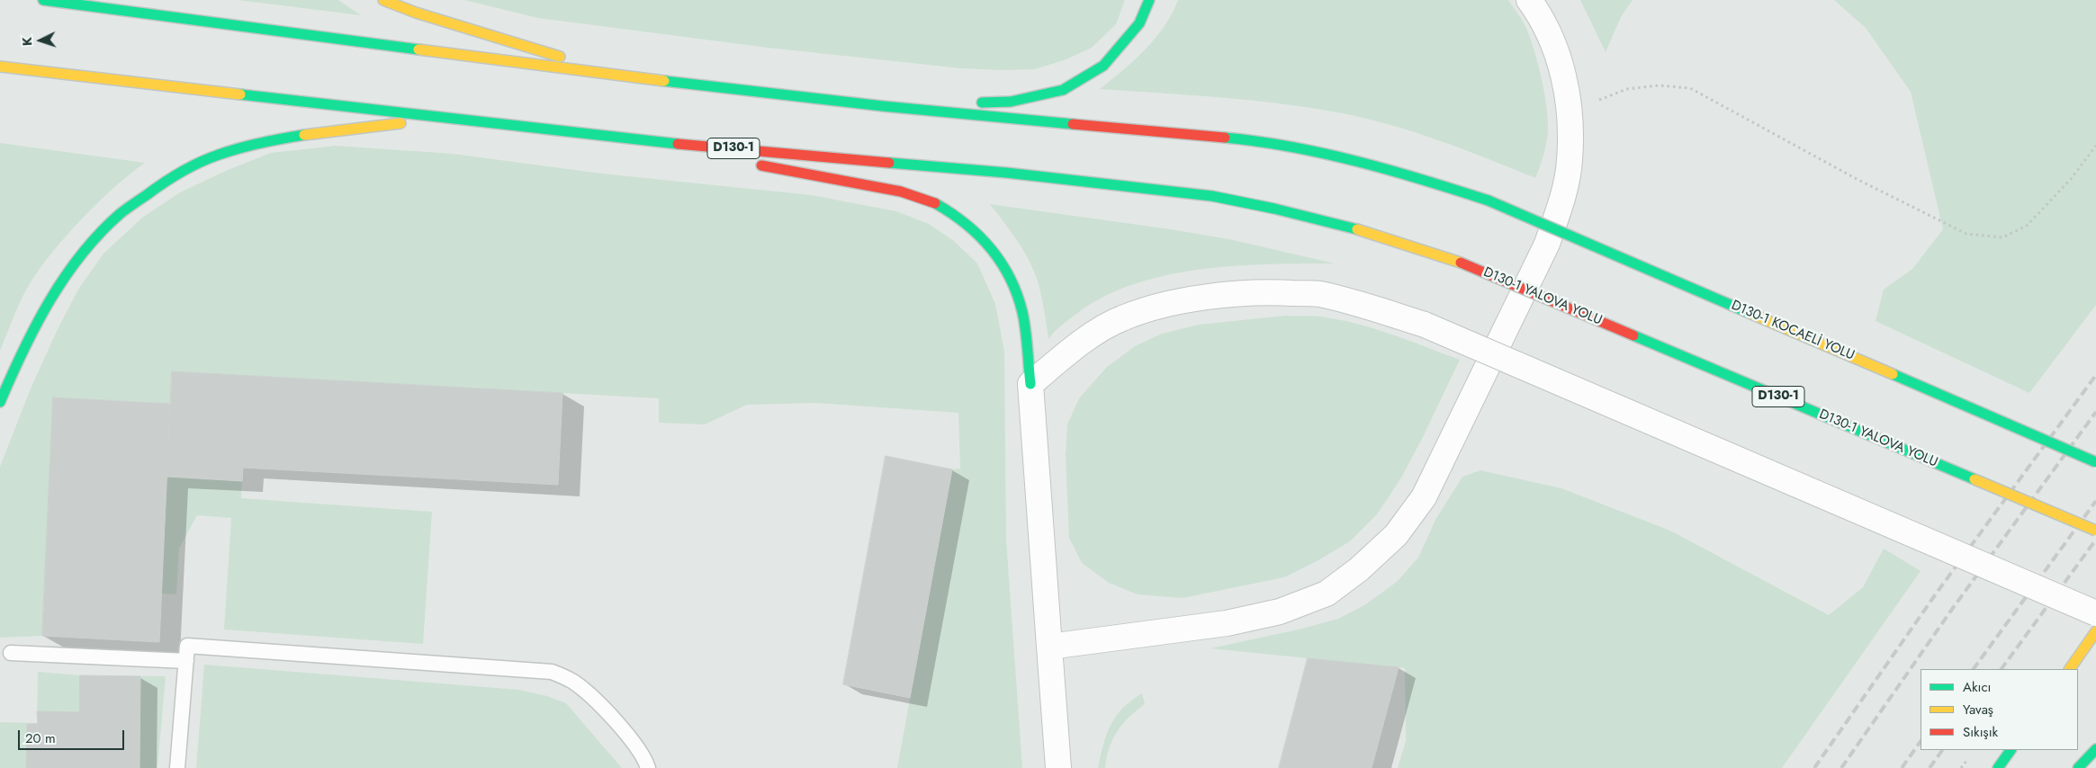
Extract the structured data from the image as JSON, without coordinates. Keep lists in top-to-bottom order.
{
  "streets": {
    "main road": ["D130-1", "D130-1 YALOVA YOLU", "D130-1 KOCAELİ YOLU"]
  },
  "crossings": [
    ["D130-1", "D130-1 YALOVA YOLU"]
  ],
  "legend": ["Akıcı", "Yavaş", "Sıkışık"],
  "scale_bar": "20 m",
  "north": "left"
}
